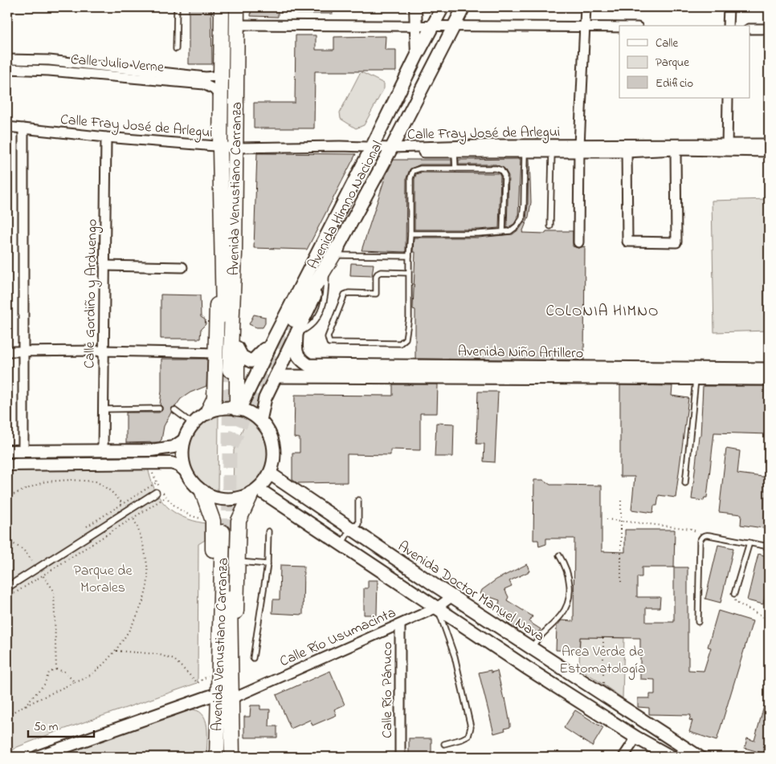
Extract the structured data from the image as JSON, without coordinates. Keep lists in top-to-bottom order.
{
  "streets": {
    "main road": [
      "Avenida Venustiano Carranza",
      "Avenida Himno Nacional",
      "Avenida Niño Artillero",
      "Avenida Doctor Manuel Nava"
    ],
    "street": [
      "Calle Julio Verne",
      "Calle Fray José de Arlegui",
      "Calle Gordiño y Arduengo",
      "Calle Río Usumacinta",
      "Calle Río Pánuco"
    ]
  },
  "crossings": [
    ["Calle Julio Verne", "Avenida Venustiano Carranza"],
    ["Calle Fray José de Arlegui", "Avenida Venustiano Carranza"],
    ["Calle Fray José de Arlegui", "Avenida Himno Nacional"],
    ["Calle Fray José de Arlegui", "Calle Gordiño y Arduengo"],
    ["Avenida Venustiano Carranza", "Calle Río Usumacinta"],
    ["Avenida Himno Nacional", "Avenida Niño Artillero"],
    ["Avenida Himno Nacional", "Avenida Doctor Manuel Nava"],
    ["Avenida Doctor Manuel Nava", "Calle Río Usumacinta"],
    ["Calle Río Usumacinta", "Calle Río Pánuco"]
  ],
  "districts": ["COLONIA HIMNO"],
  "parks": ["Parque de Morales", "Area Verde de Estomatología"],
  "legend": ["Calle", "Parque", "Edificio"],
  "scale_bar": "50 m"
}
